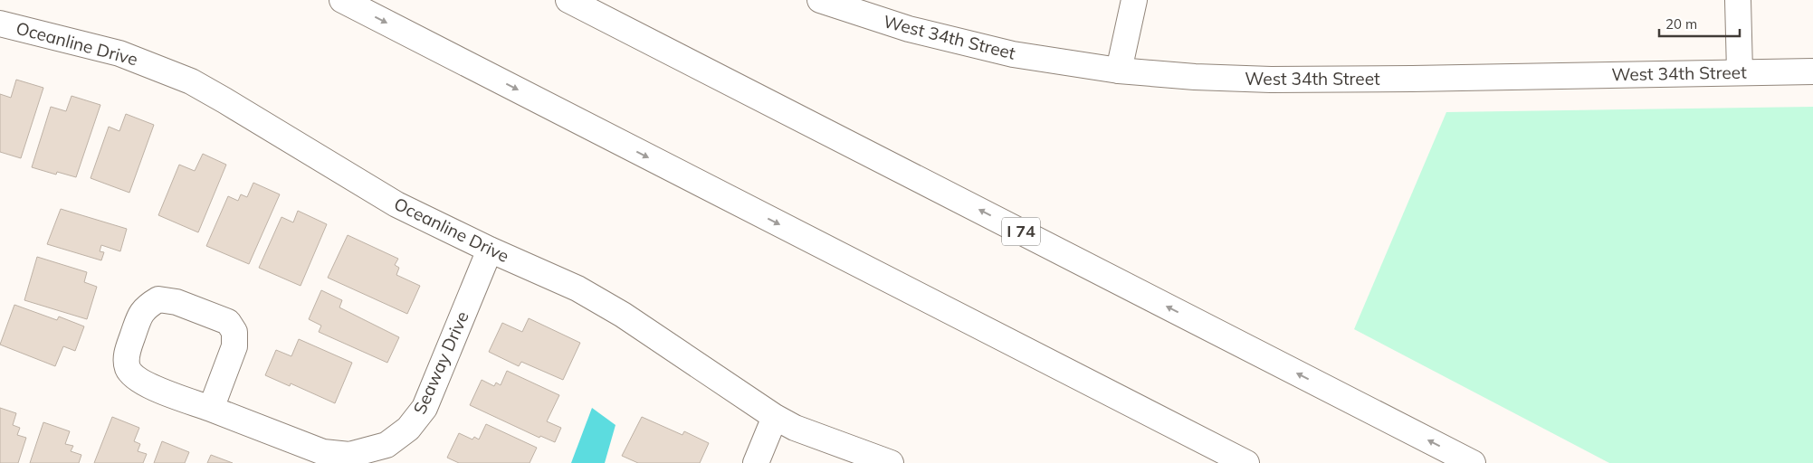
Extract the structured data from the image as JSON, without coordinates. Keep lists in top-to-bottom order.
{
  "streets": {
    "main road": [
      "West 34th Street",
      "Oceanline Drive",
      "I 74",
      "Seaway Drive"
    ]
  },
  "crossings": [
    ["Oceanline Drive", "Seaway Drive"]
  ],
  "scale_bar": "20 m"
}
